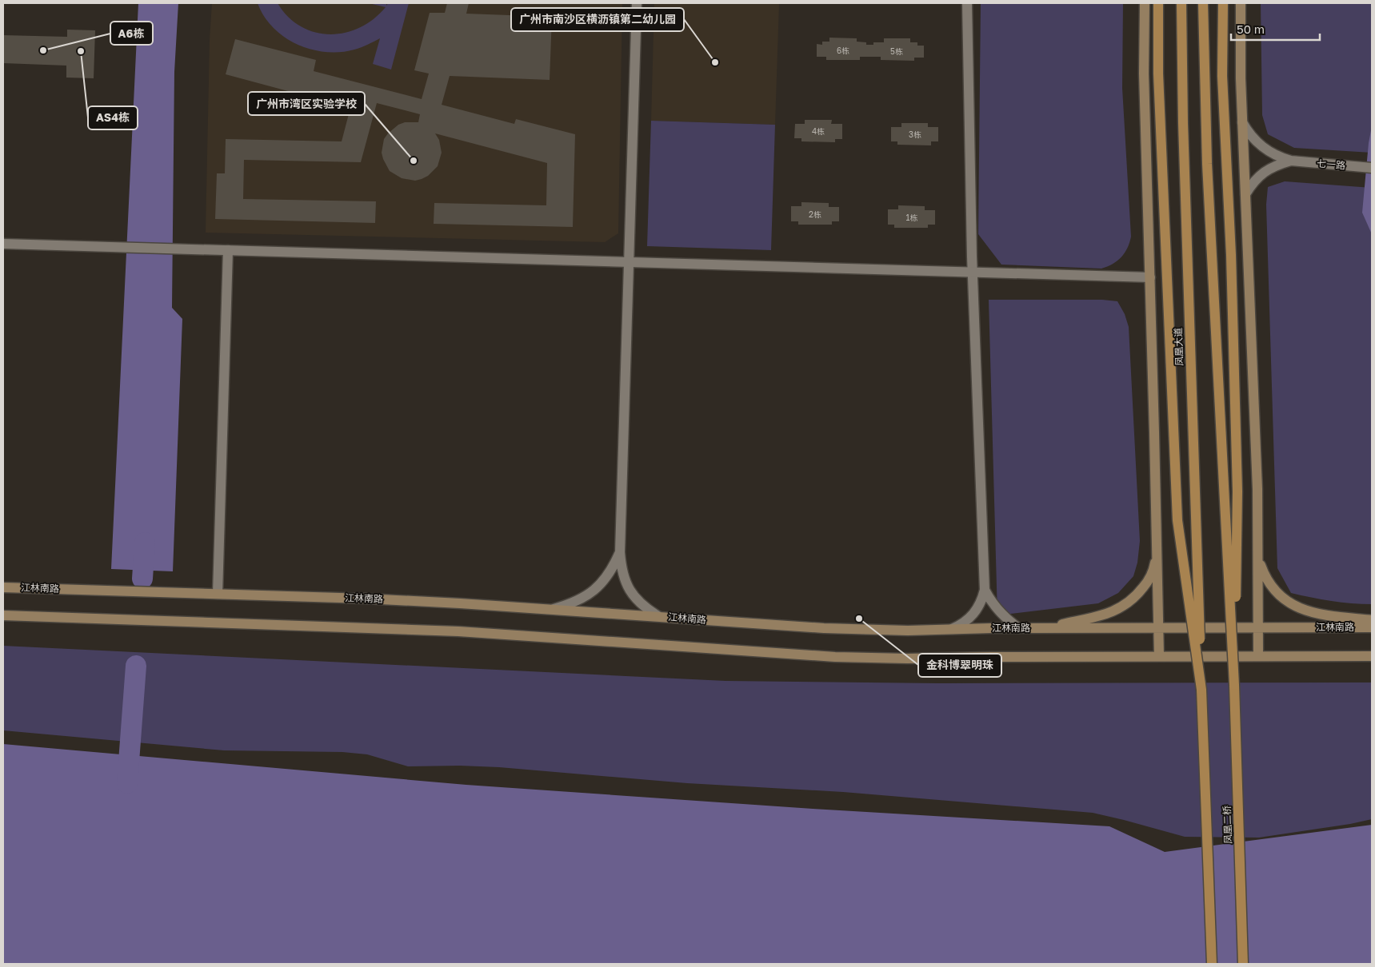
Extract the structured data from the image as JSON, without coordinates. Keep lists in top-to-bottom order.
{
  "streets": {
    "main road": ["凤凰大道", "江林南路", "凤凰二桥"],
    "street": ["七一路"]
  },
  "places": [
    "A6栋",
    "AS4栋",
    "广州市南沙区横沥镇第二幼儿园",
    "广州市湾区实验学校",
    "金科博翠明珠"
  ],
  "house_numbers": [
    "6栋",
    "5栋",
    "4栋",
    "3栋",
    "2栋",
    "1栋"
  ],
  "scale_bar": "50 m"
}
